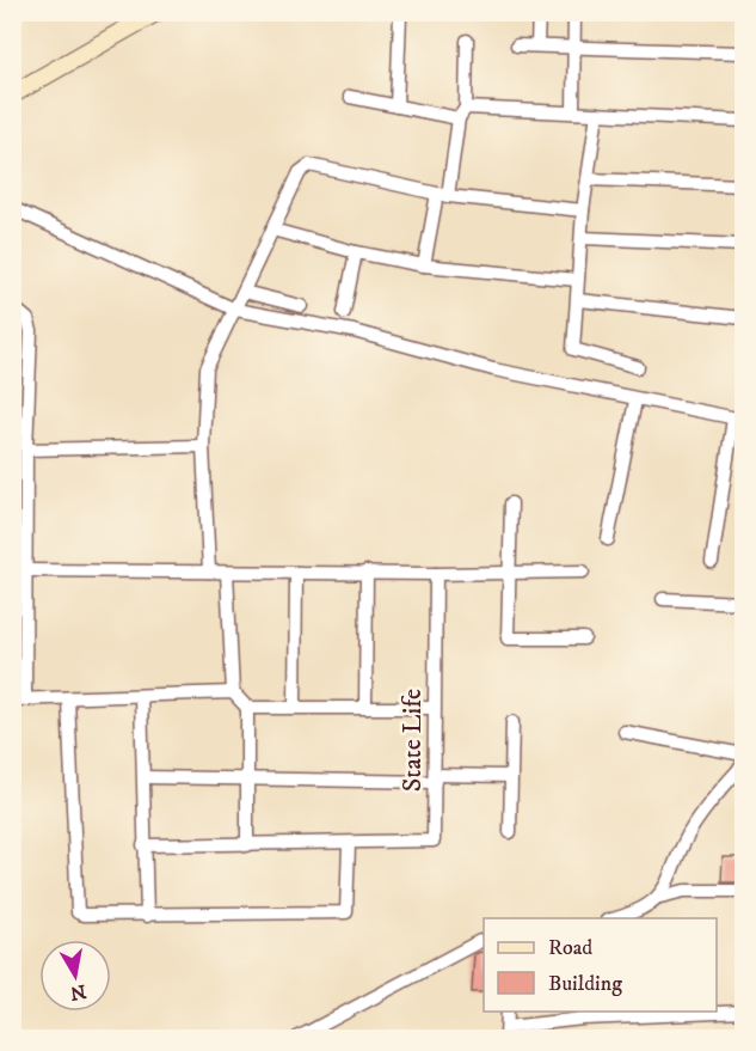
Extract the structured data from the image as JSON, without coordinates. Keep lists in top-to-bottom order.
{
  "streets": {
    "street": ["State Life"]
  },
  "legend": ["Road", "Building"],
  "north": "bottom"
}
